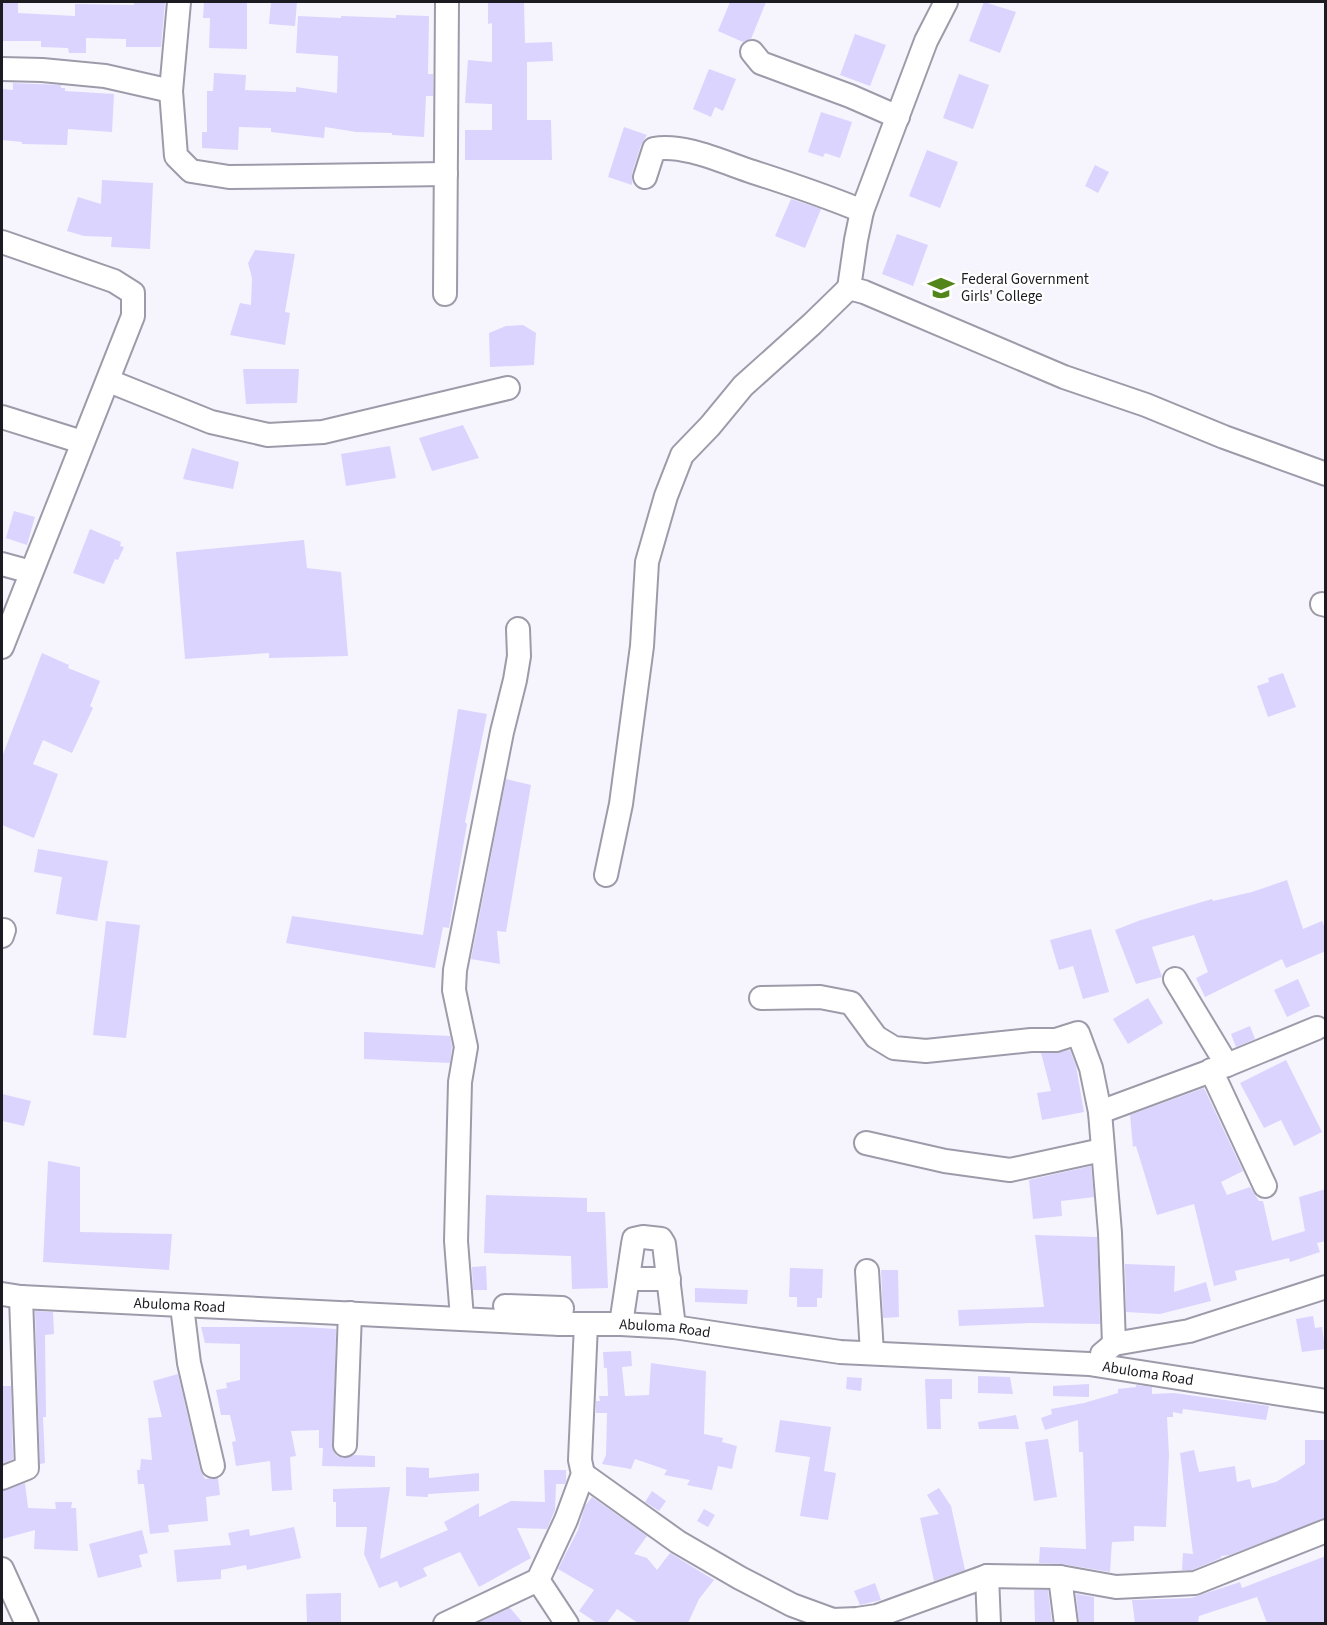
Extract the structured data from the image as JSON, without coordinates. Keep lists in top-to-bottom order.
{
  "streets": {
    "street": ["Abuloma Road"]
  },
  "places": {
    "school or university": ["Federal Government Girls' College"]
  }
}
